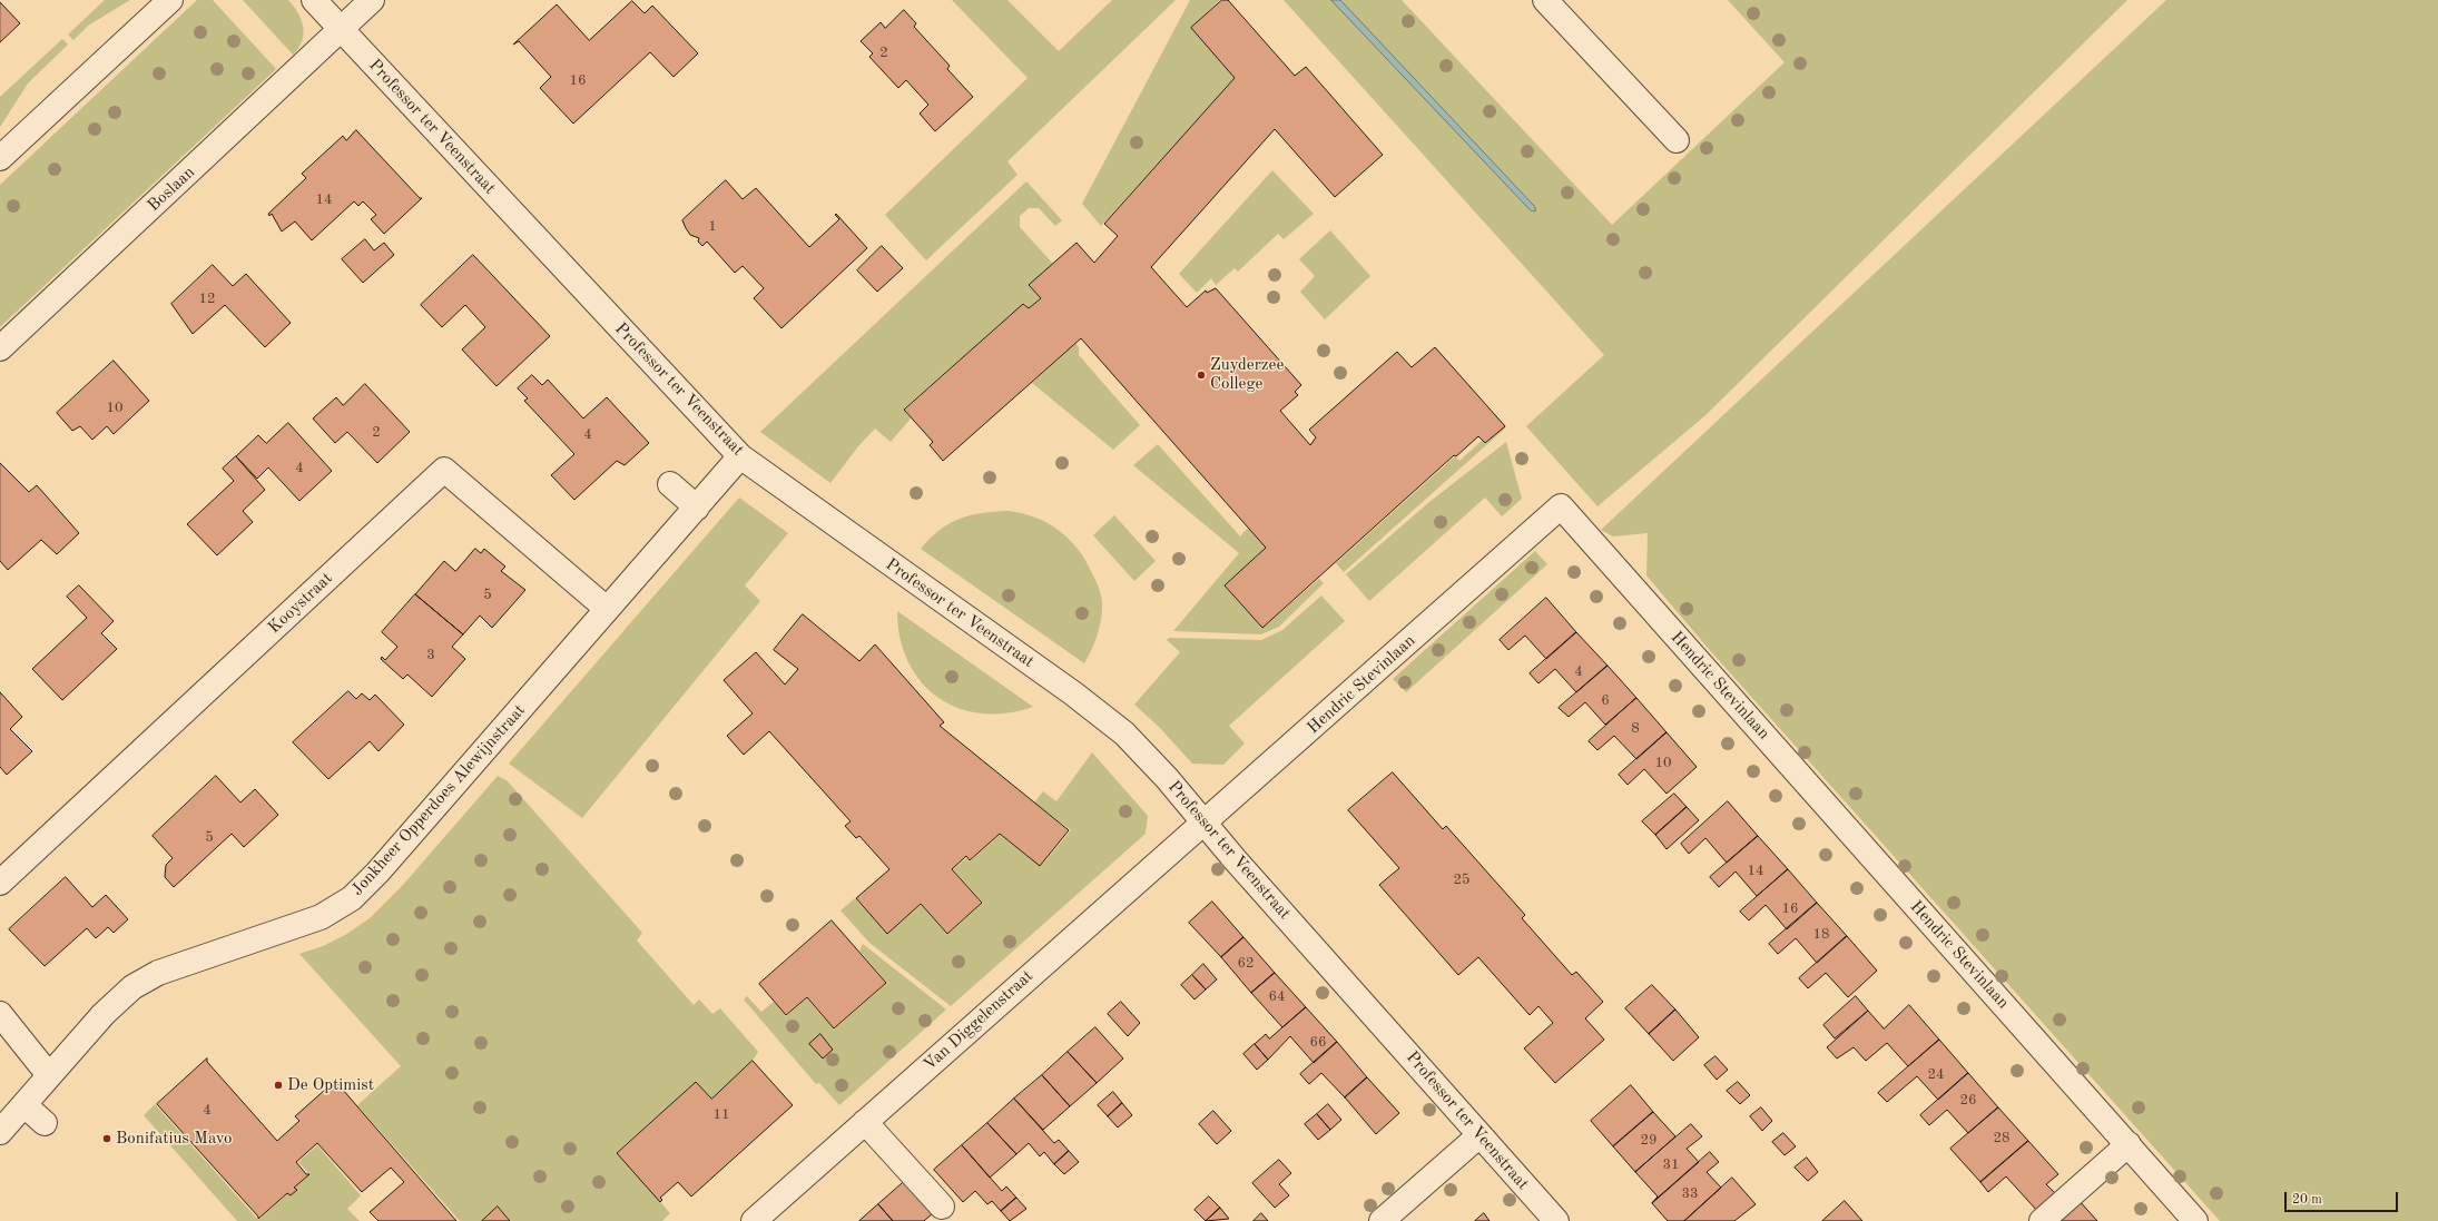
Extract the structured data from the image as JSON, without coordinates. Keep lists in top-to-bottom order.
{
  "streets": {
    "street": [
      "Professor ter Veenstraat",
      "Boslaan",
      "Kooystraat",
      "Hendric Stevinlaan",
      "Jonkheer Opperdoes Alewijnstraat",
      "Van Diggelenstraat"
    ]
  },
  "crossings": [
    ["Professor ter Veenstraat", "Boslaan"],
    ["Professor ter Veenstraat", "Hendric Stevinlaan"],
    ["Professor ter Veenstraat", "Jonkheer Opperdoes Alewijnstraat"],
    ["Professor ter Veenstraat", "Van Diggelenstraat"],
    ["Kooystraat", "Jonkheer Opperdoes Alewijnstraat"],
    ["Hendric Stevinlaan", "Van Diggelenstraat"]
  ],
  "places": ["Zuyderzee College", "De Optimist", "Bonifatius Mavo"],
  "house_numbers": [
    "2",
    "16",
    "14",
    "1",
    "12",
    "10",
    "2",
    "4",
    "4",
    "5",
    "3",
    "4",
    "6",
    "8",
    "10",
    "5",
    "14",
    "25",
    "16",
    "18",
    "62",
    "64",
    "66",
    "24",
    "26",
    "4",
    "11",
    "28",
    "29",
    "31",
    "33"
  ],
  "scale_bar": "20 m"
}
